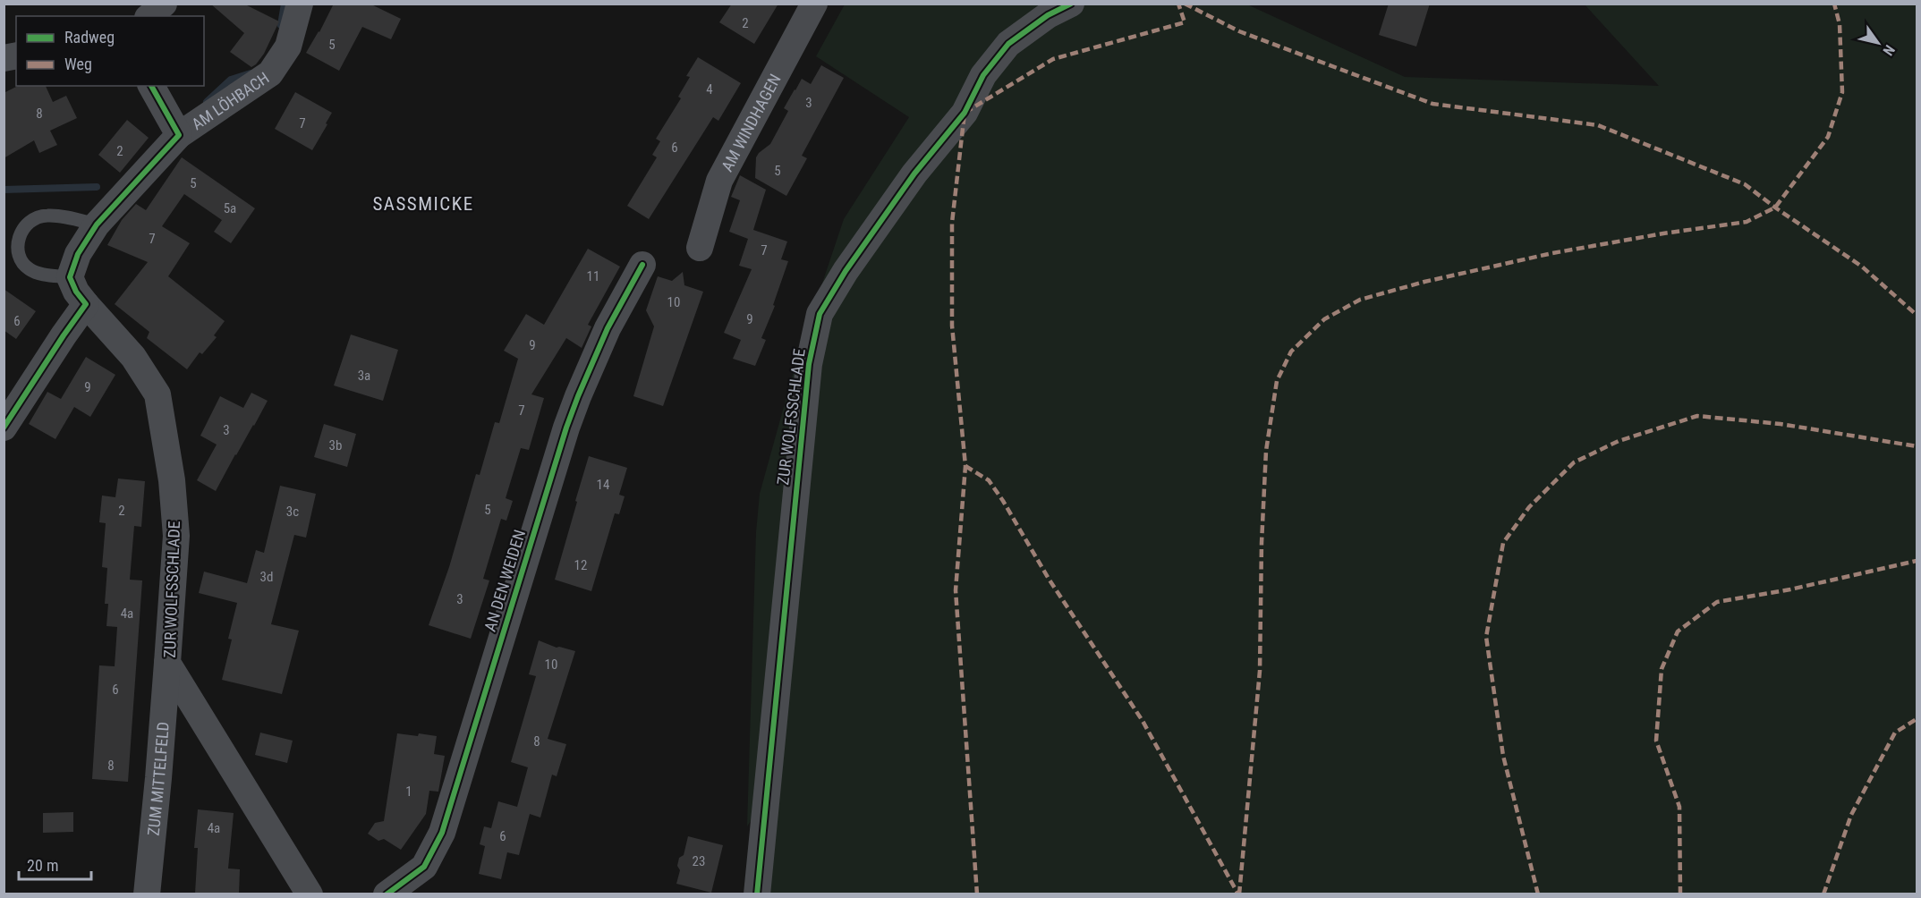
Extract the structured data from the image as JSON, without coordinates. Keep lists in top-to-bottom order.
{
  "streets": {
    "street": [
      "AM LÖHBACH",
      "AM WINDHAGEN",
      "ZUR WOLFSSCHLADE",
      "AN DEN WEIDEN",
      "ZUM MITTELFELD"
    ]
  },
  "crossings": [
    ["AM LÖHBACH", "ZUR WOLFSSCHLADE"],
    ["ZUR WOLFSSCHLADE", "ZUM MITTELFELD"]
  ],
  "districts": ["SASSMICKE"],
  "house_numbers": [
    "2",
    "5",
    "4",
    "3",
    "8",
    "7",
    "6",
    "2",
    "5",
    "5",
    "5a",
    "7",
    "7",
    "11",
    "10",
    "9",
    "6",
    "9",
    "3a",
    "9",
    "7",
    "3",
    "3b",
    "14",
    "5",
    "2",
    "3c",
    "12",
    "3d",
    "3",
    "4a",
    "10",
    "6",
    "8",
    "8",
    "1",
    "4a",
    "6",
    "23"
  ],
  "legend": ["Radweg", "Weg"],
  "scale_bar": "20 m",
  "north": "bottom right"
}
